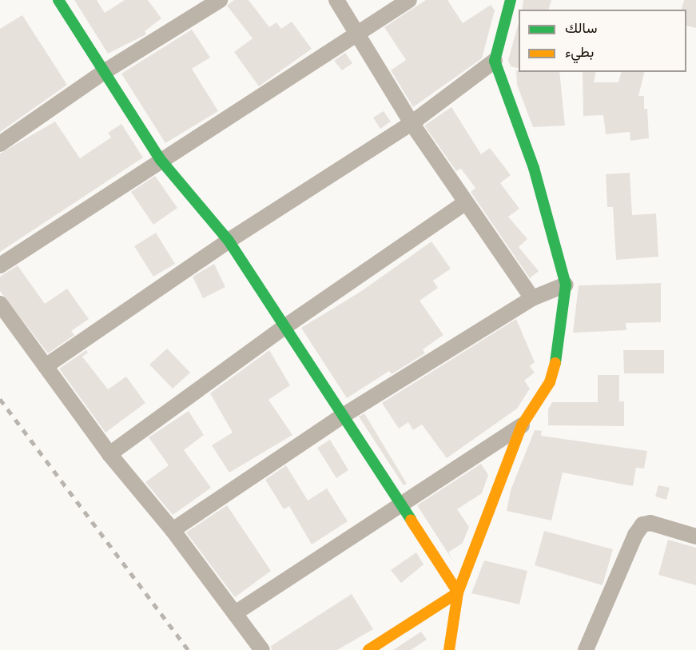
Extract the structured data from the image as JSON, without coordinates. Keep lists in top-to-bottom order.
{
  "legend": ["سالك", "بطيء"]
}
